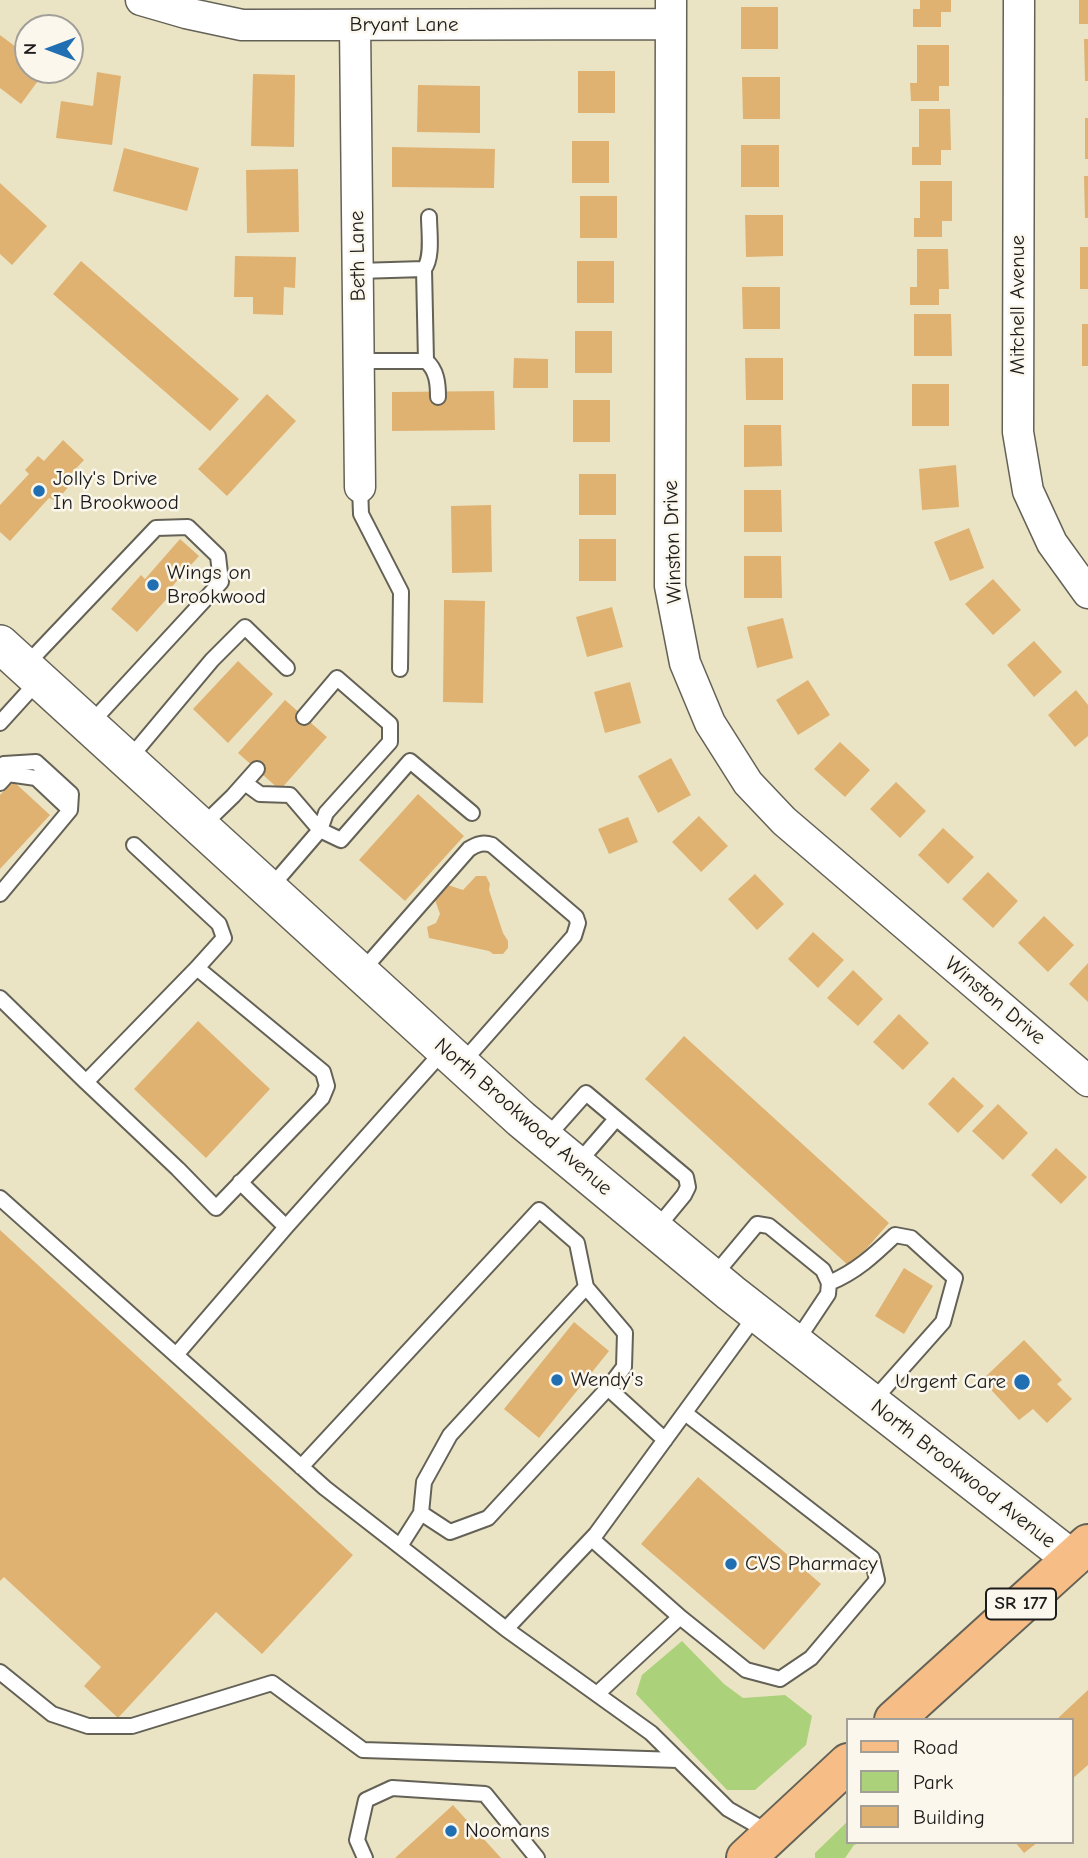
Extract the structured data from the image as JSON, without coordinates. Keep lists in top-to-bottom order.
{
  "streets": {
    "main road": ["SR 177"],
    "street": [
      "Bryant Lane",
      "Beth Lane",
      "Mitchell Avenue",
      "Winston Drive",
      "North Brookwood Avenue"
    ]
  },
  "crossings": [
    ["Bryant Lane", "Beth Lane"],
    ["Bryant Lane", "Winston Drive"],
    ["North Brookwood Avenue", "SR 177"]
  ],
  "places": [
    "Jolly's Drive In Brookwood",
    "Wings on Brookwood",
    "Wendy's",
    "Urgent Care",
    "CVS Pharmacy",
    "Noomans"
  ],
  "legend": ["Road", "Park", "Building"],
  "north": "left"
}
